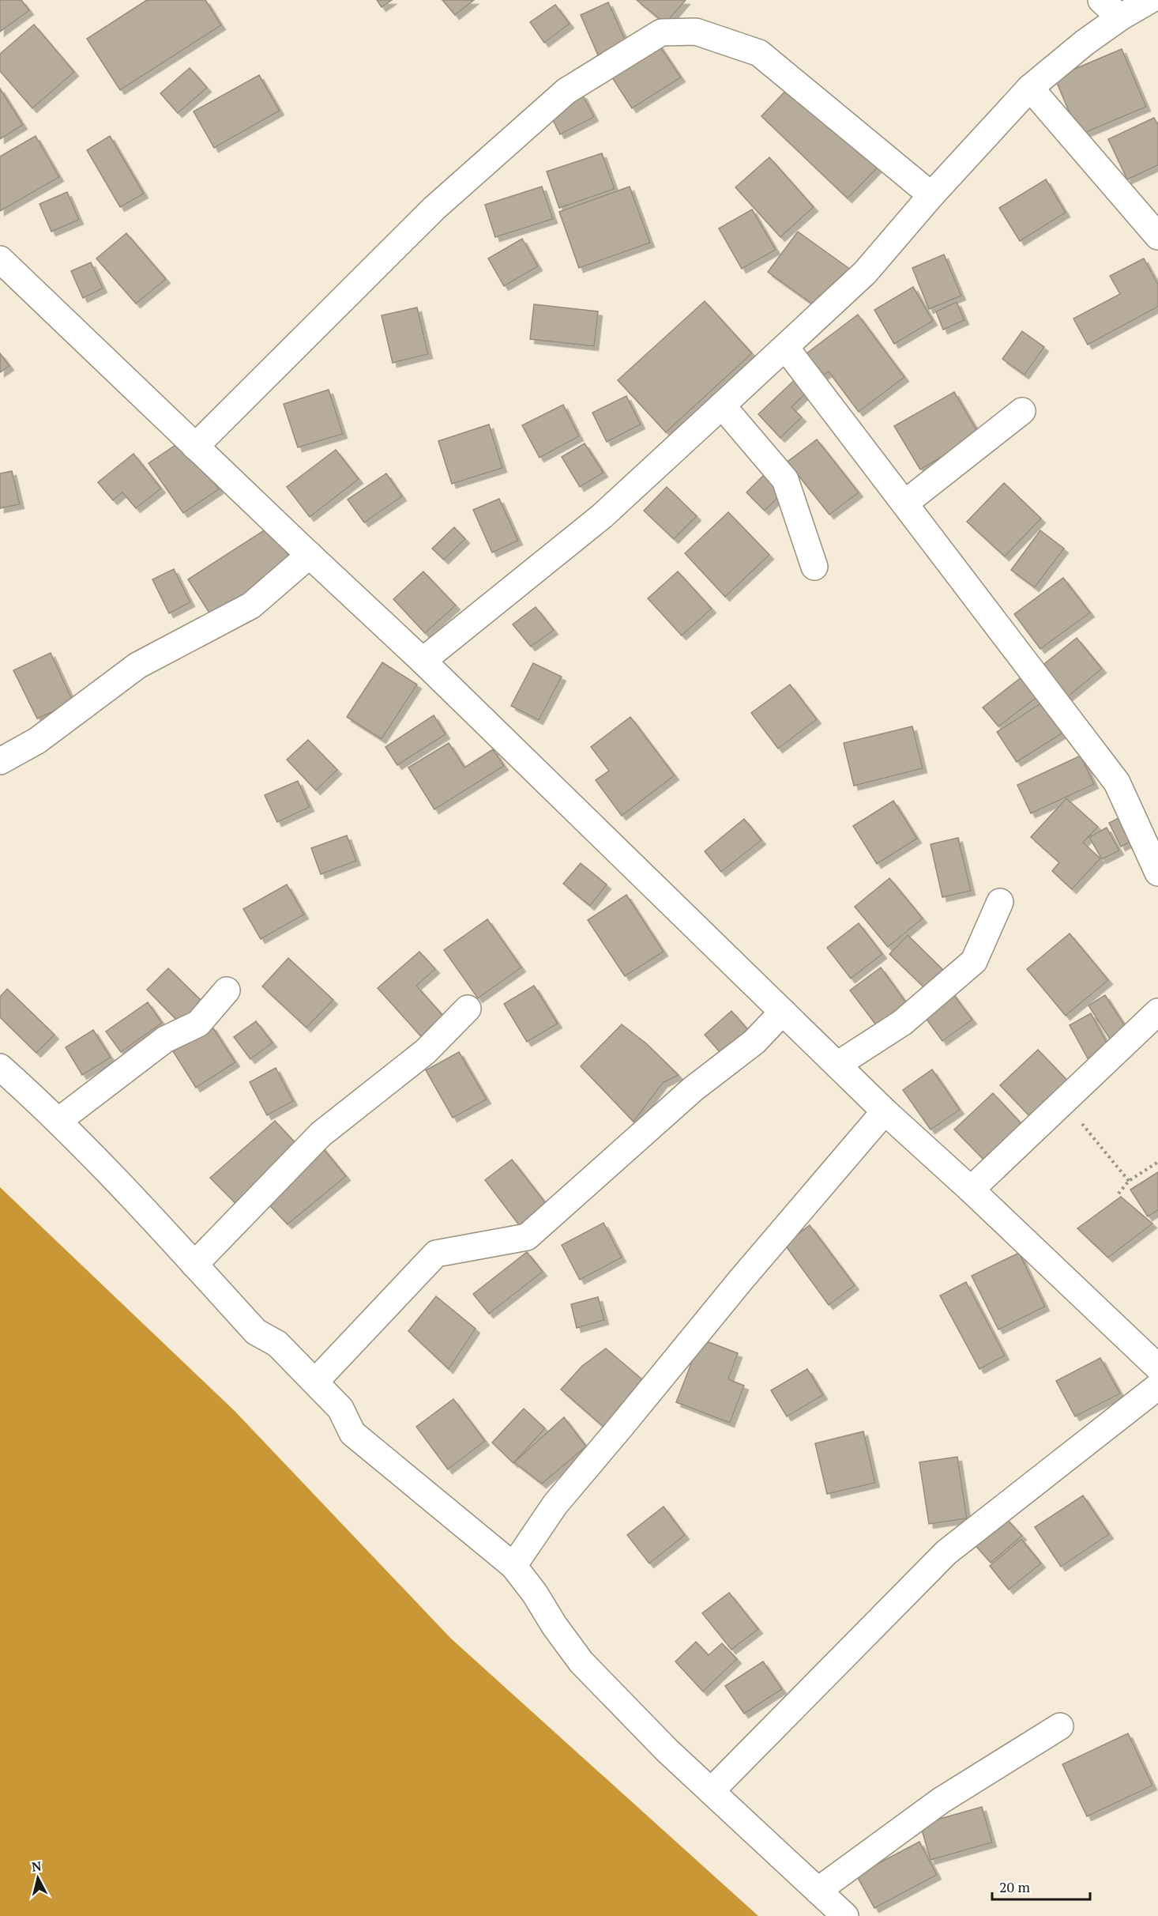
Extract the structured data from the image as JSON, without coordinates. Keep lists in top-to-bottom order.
{
  "scale_bar": "20 m",
  "north": "top"
}
